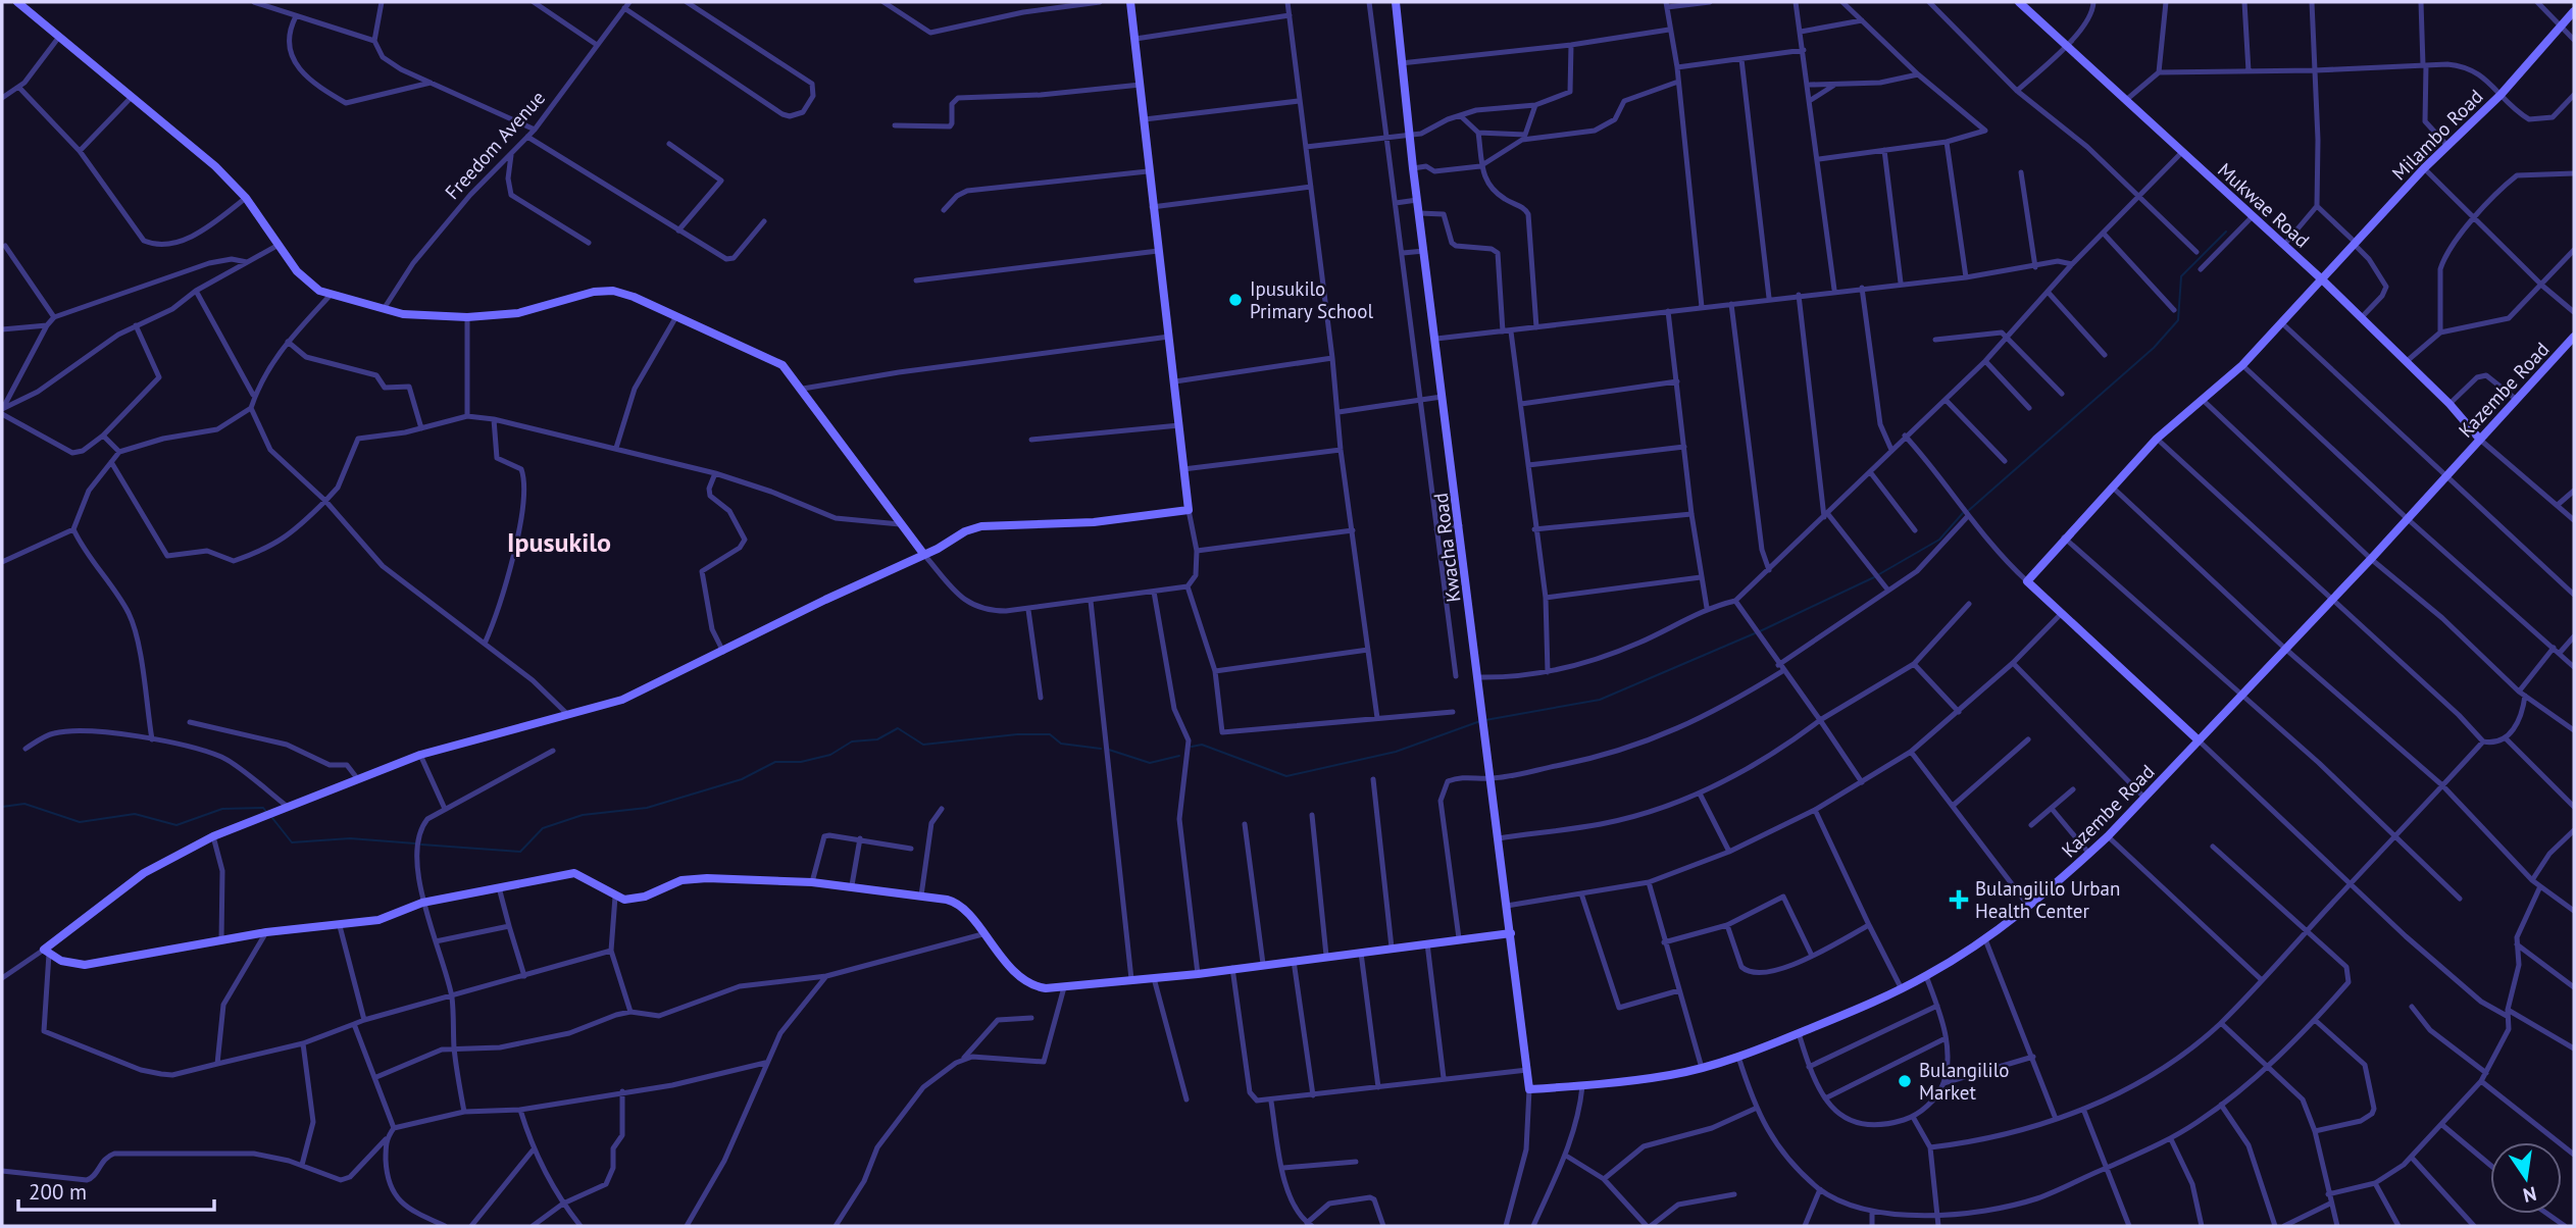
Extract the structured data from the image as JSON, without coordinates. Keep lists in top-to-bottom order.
{
  "streets": {
    "street": [
      "Milambo Road",
      "Freedom Avenue",
      "Mukwae Road",
      "Kazembe Road",
      "Kwacha Road"
    ]
  },
  "crossings": [
    ["Milambo Road", "Mukwae Road"],
    ["Mukwae Road", "Kazembe Road"],
    ["Kazembe Road", "Kwacha Road"]
  ],
  "districts": ["Ipusukilo"],
  "places": {
    "other": ["Ipusukilo Primary School", "Bulangililo Market"],
    "health": ["Bulangililo Urban Health Center"]
  },
  "scale_bar": "200 m",
  "north": "bottom"
}
